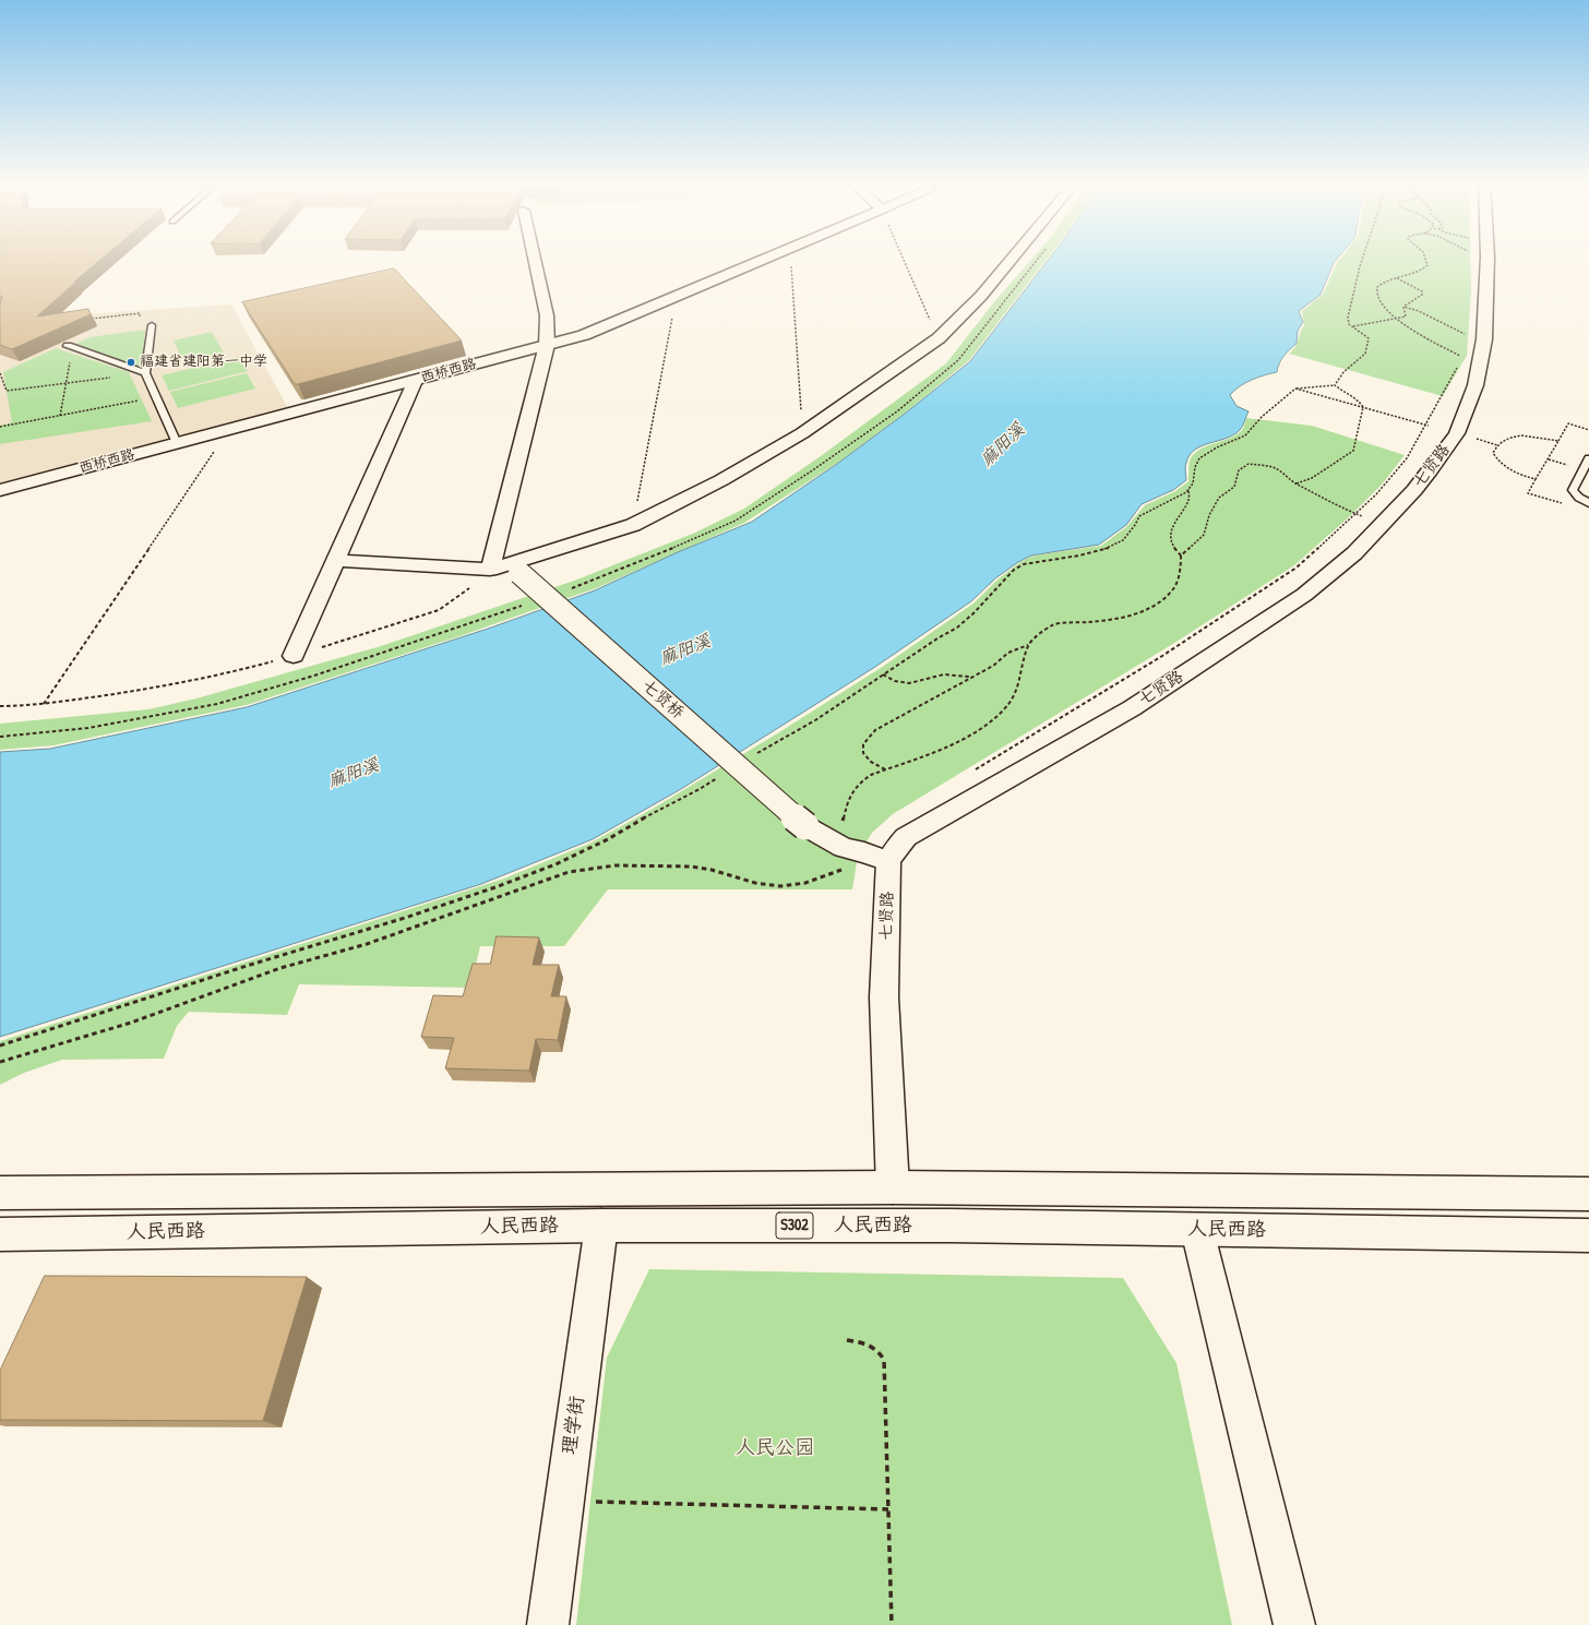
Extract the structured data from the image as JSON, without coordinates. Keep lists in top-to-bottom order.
{
  "streets": {
    "main road": [
      "西桥西路",
      "七贤路",
      "七贤桥",
      "S302",
      "人民西路",
      "理学街"
    ]
  },
  "crossings": [
    ["七贤路", "七贤桥"],
    ["人民西路", "理学街"]
  ],
  "water": ["麻阳溪"],
  "parks": ["人民公园"],
  "places": ["福建省建阳第一中学"]
}
